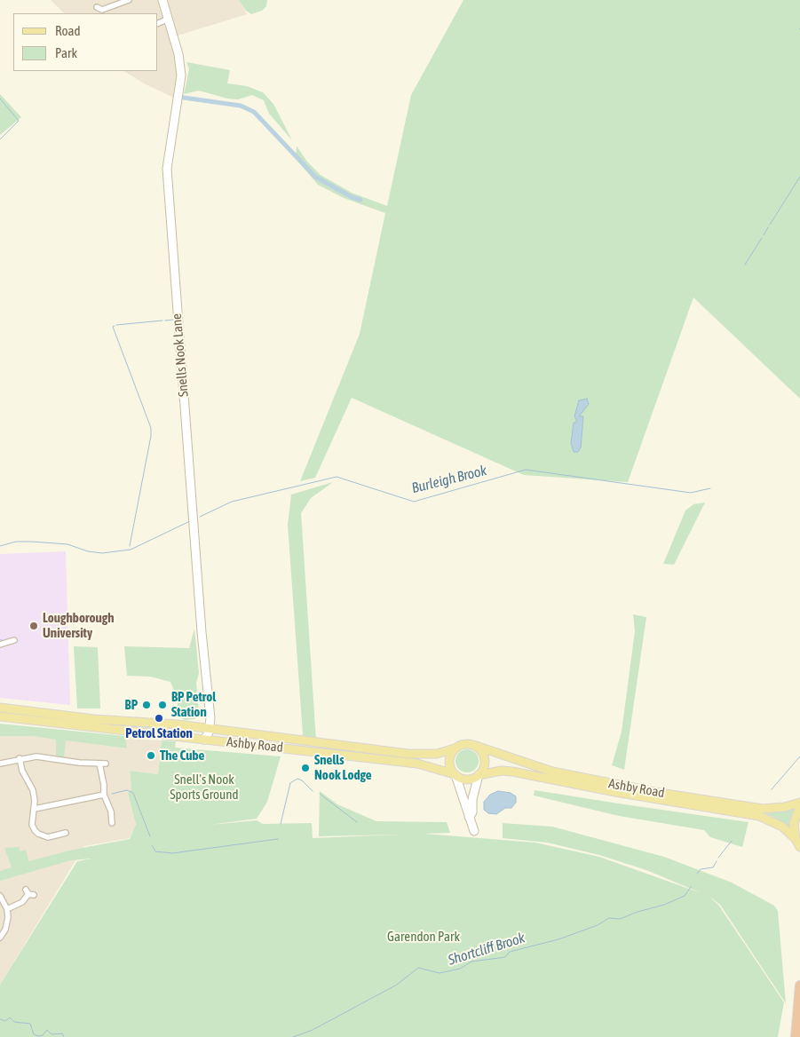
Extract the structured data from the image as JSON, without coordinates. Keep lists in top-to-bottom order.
{
  "streets": {
    "main road": ["Ashby Road"],
    "street": ["Snells Nook Lane"]
  },
  "crossings": [
    ["Snells Nook Lane", "Ashby Road"]
  ],
  "water": ["Burleigh Brook", "Shortcliff Brook"],
  "parks": ["Snell's Nook Sports Ground", "Garendon Park"],
  "places": [
    "Loughborough University",
    "BP",
    "BP Petrol Station",
    "Petrol Station",
    "The Cube",
    "Snells Nook Lodge"
  ],
  "legend": ["Road", "Park"]
}
